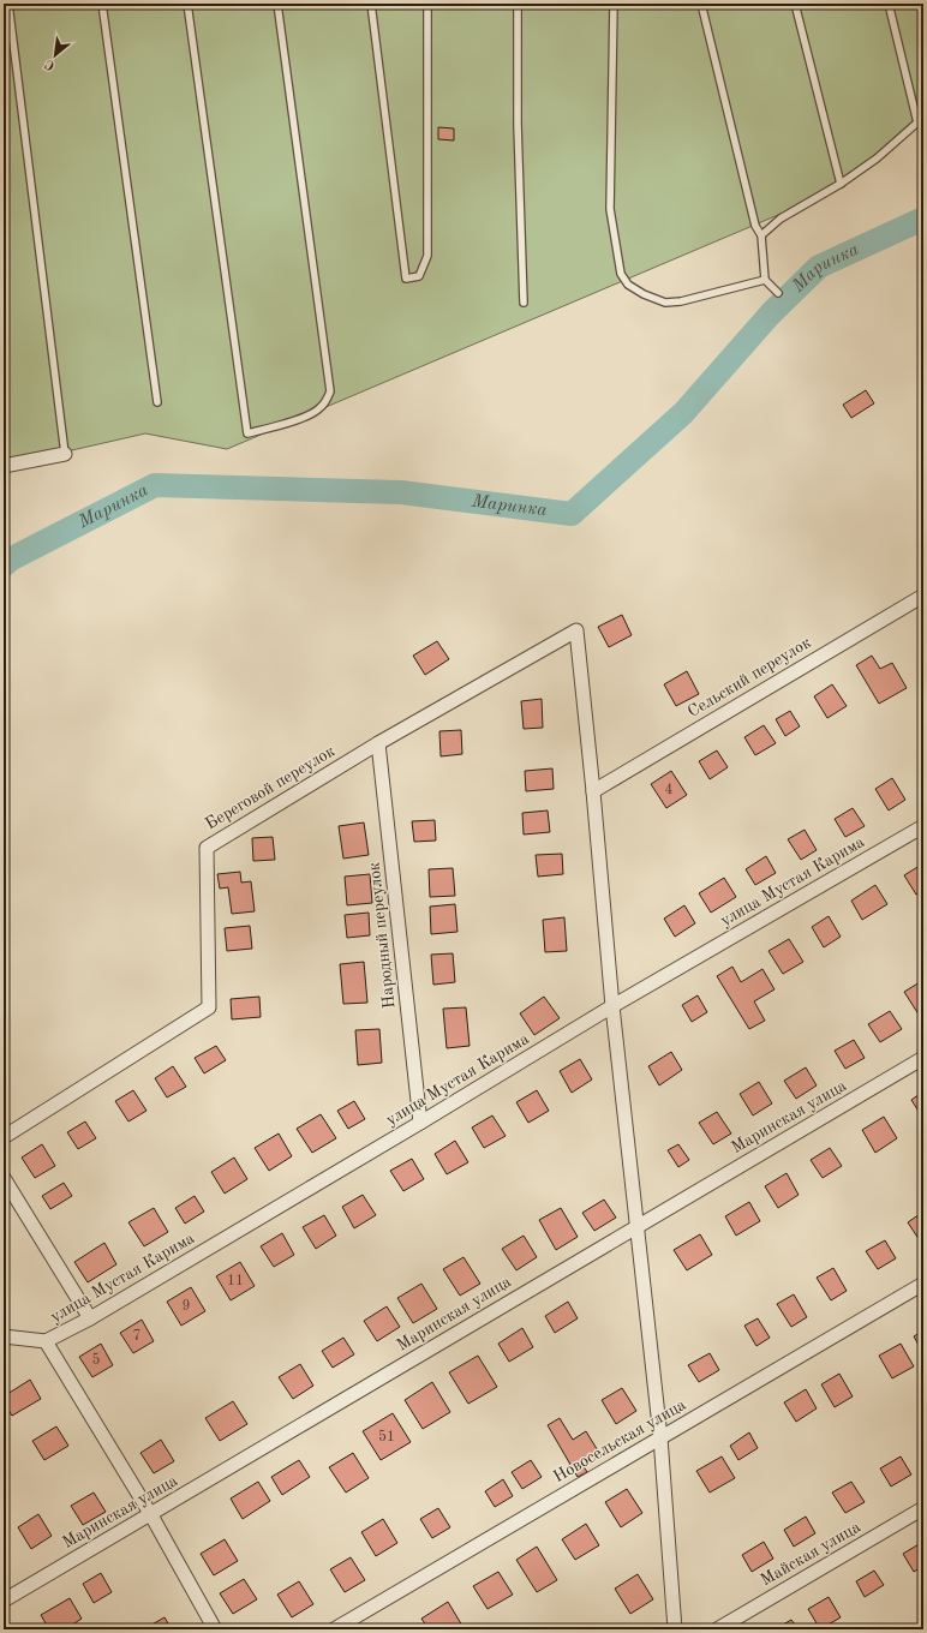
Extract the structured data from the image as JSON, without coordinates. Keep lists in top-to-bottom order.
{
  "streets": {
    "street": [
      "Сельский переулок",
      "Береговой переулок",
      "улица Мустая Карима",
      "Народный переулок",
      "Маринская улица",
      "Новосельская улица",
      "Майская улица"
    ]
  },
  "crossings": [
    ["Сельский переулок", "Береговой переулок"],
    ["Береговой переулок", "Народный переулок"],
    ["улица Мустая Карима", "Народный переулок"]
  ],
  "water": ["Маринка"],
  "house_numbers": [
    "4",
    "11",
    "9",
    "7",
    "5",
    "51"
  ],
  "north": "bottom left"
}
